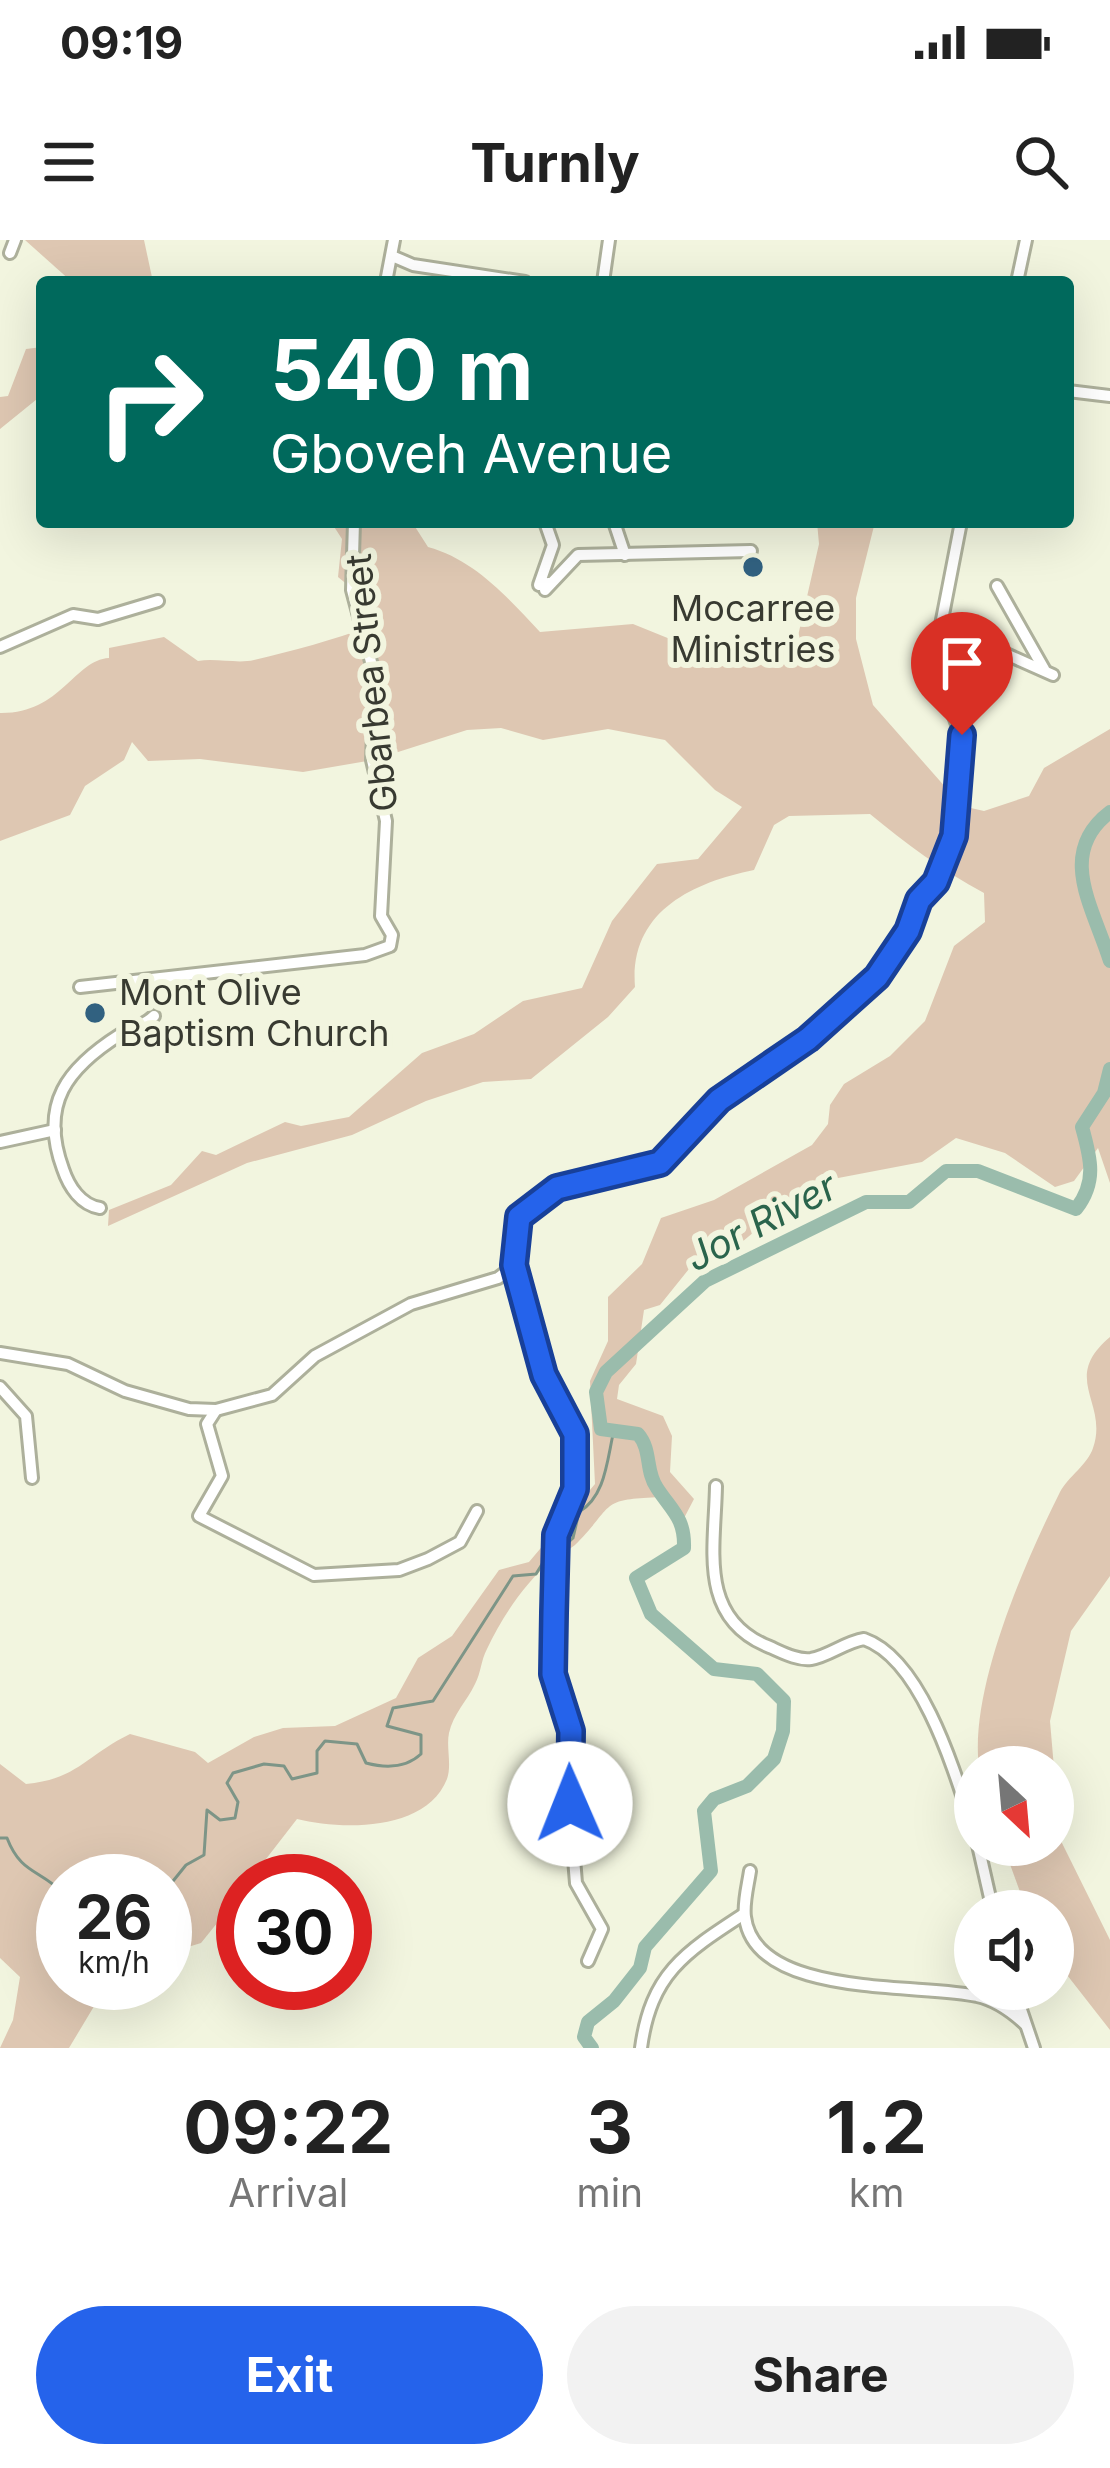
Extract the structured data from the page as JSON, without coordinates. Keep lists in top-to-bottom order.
{
  "streets": {
    "street": ["Gbarbea Street"]
  },
  "water": ["Jor River"],
  "places": ["Mocarree Ministries", "Mont Olive Baptism Church"],
  "north": "bottom right",
  "page": {
    "status": "09:19",
    "header": "Turnly",
    "turn": ["540 m", "Gboveh Avenue"],
    "speed": "26 km/h",
    "limit": "30",
    "eta": [
      "09:22",
      "Arrival",
      "3",
      "min",
      "1.2",
      "km"
    ],
    "buttons": ["Exit", "Share"]
  }
}
